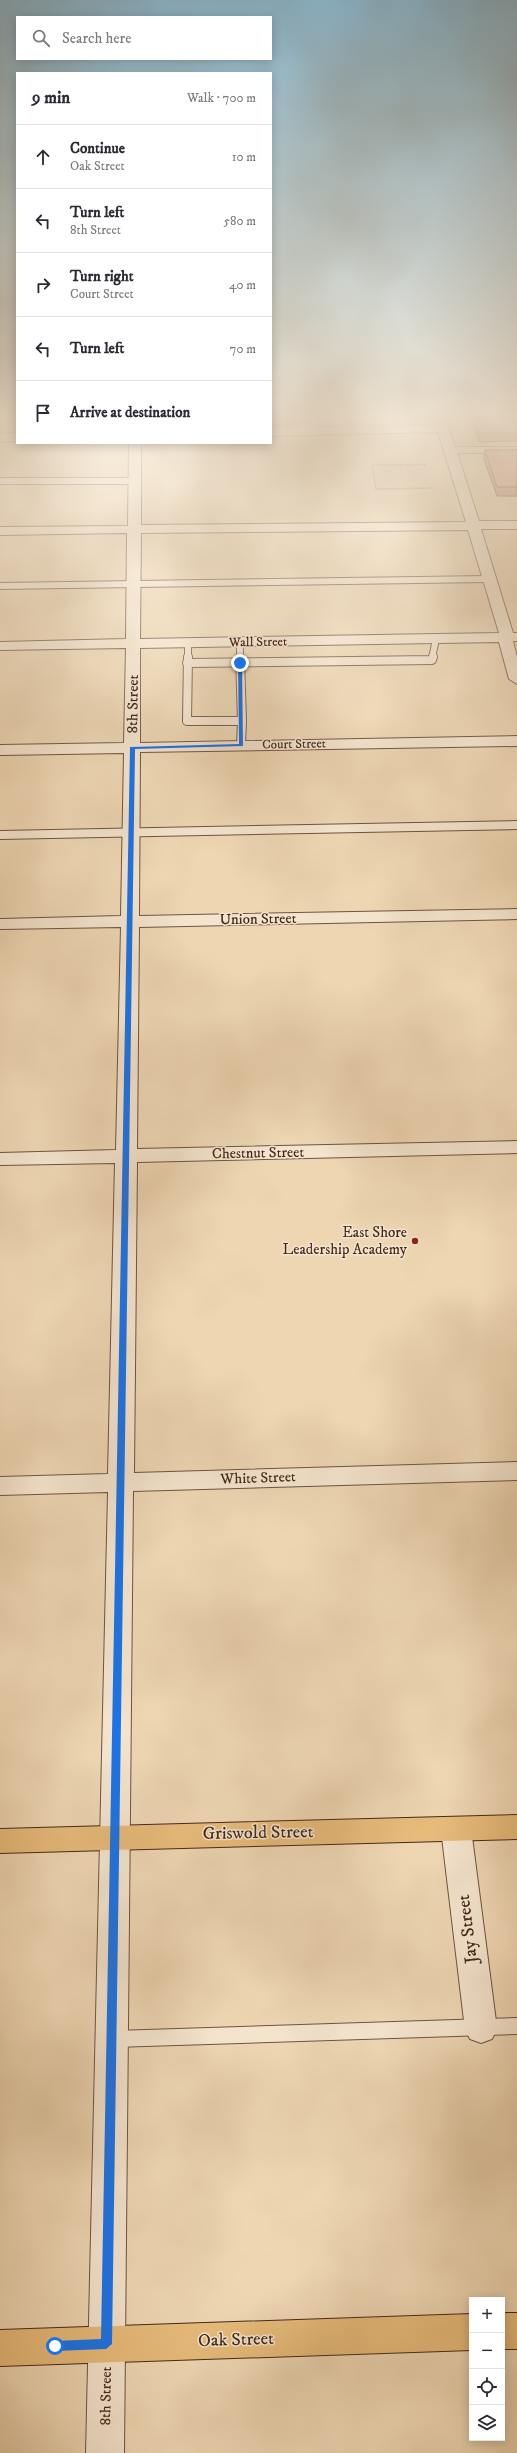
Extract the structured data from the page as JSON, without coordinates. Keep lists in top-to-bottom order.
{
  "streets": {
    "main road": ["Griswold Street", "Oak Street"],
    "street": [
      "Wall Street",
      "8th Street",
      "Court Street",
      "Union Street",
      "Chestnut Street",
      "White Street",
      "Jay Street"
    ]
  },
  "crossings": [
    ["Wall Street", "8th Street"],
    ["8th Street", "Court Street"],
    ["8th Street", "Union Street"],
    ["8th Street", "Chestnut Street"],
    ["8th Street", "White Street"],
    ["8th Street", "Griswold Street"],
    ["8th Street", "Oak Street"],
    ["Griswold Street", "Jay Street"]
  ],
  "places": ["East Shore Leadership Academy"],
  "page": {
    "search": "Search here",
    "heading": ["9 min", "Walk · 700 m"],
    "list": [
      ["Continue", "Oak Street", "10 m"],
      ["Turn left", "8th Street", "580 m"],
      ["Turn right", "Court Street", "40 m"],
      ["Turn left", "70 m"],
      "Arrive at destination"
    ],
    "map_buttons": ["+", "−"]
  }
}
